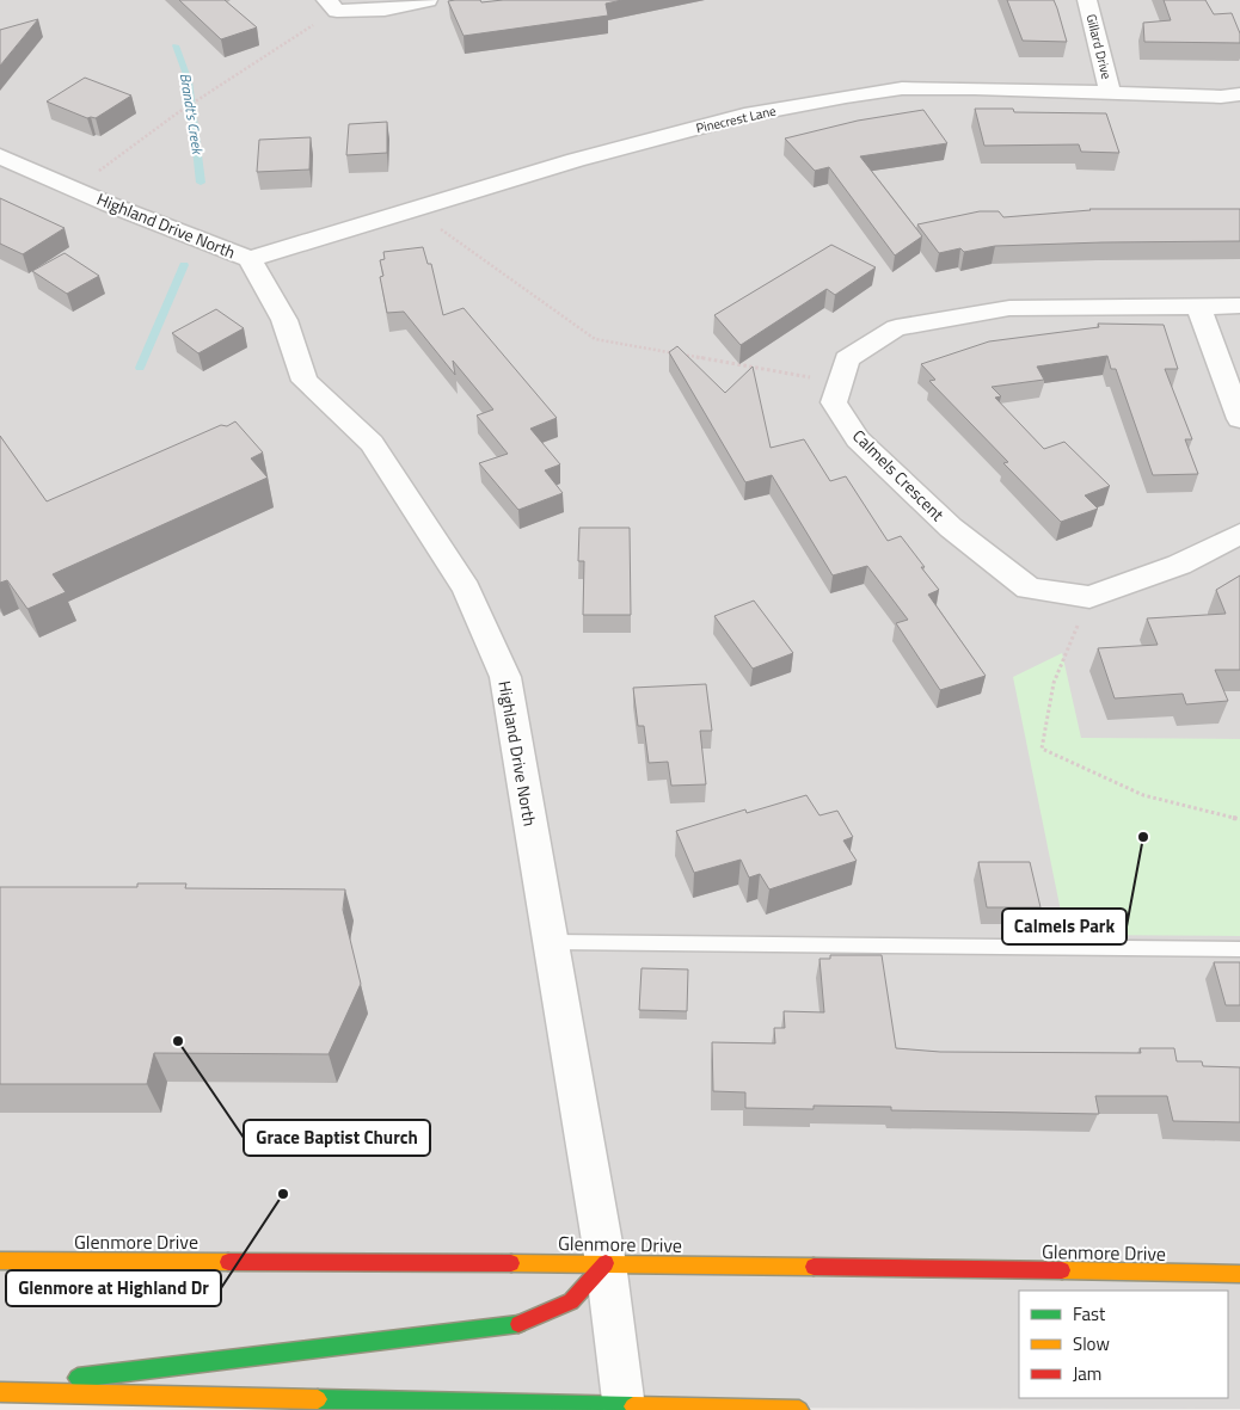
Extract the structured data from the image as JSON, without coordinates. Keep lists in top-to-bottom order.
{
  "streets": {
    "main road": ["Glenmore Drive"],
    "street": [
      "Gillard Drive",
      "Pinecrest Lane",
      "Highland Drive North",
      "Calmels Crescent"
    ]
  },
  "crossings": [
    ["Gillard Drive", "Pinecrest Lane"],
    ["Pinecrest Lane", "Highland Drive North"],
    ["Highland Drive North", "Glenmore Drive"]
  ],
  "water": ["Brandt's Creek"],
  "places": ["Calmels Park", "Grace Baptist Church", "Glenmore at Highland Dr"],
  "legend": ["Fast", "Slow", "Jam"]
}
